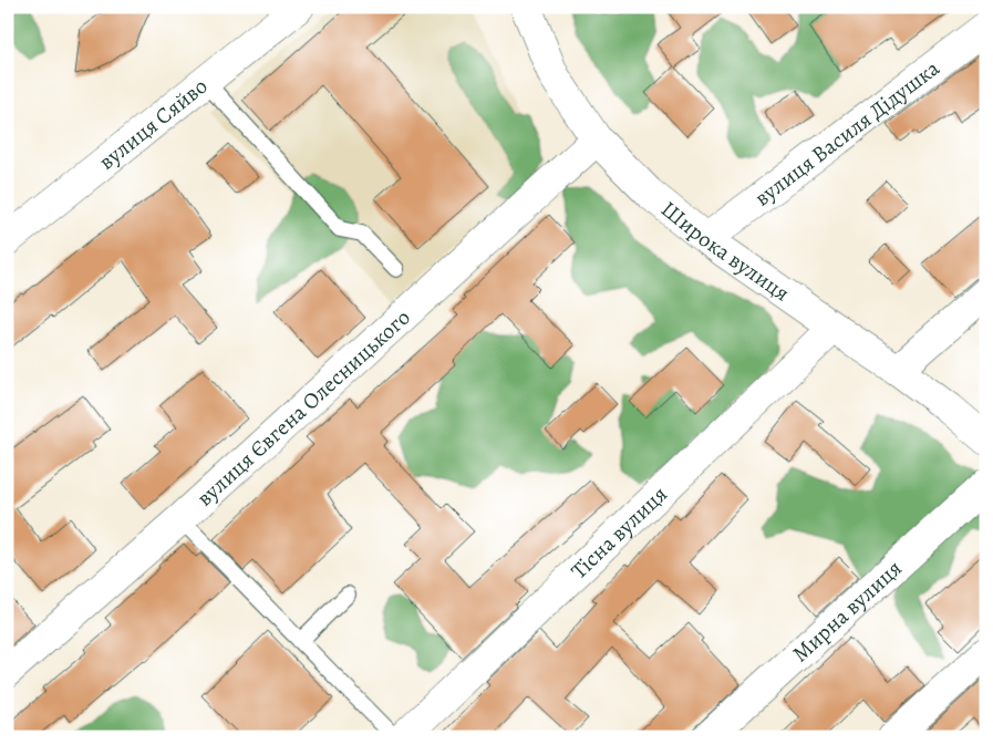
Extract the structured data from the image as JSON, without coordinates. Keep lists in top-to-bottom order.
{
  "streets": {
    "street": [
      "вулиця Сяйво",
      "вулиця Василя Дідушка",
      "Широка вулиця",
      "вулиця Євгена Олесницького",
      "Тісна вулиця",
      "Мирна вулиця"
    ]
  },
  "crossings": [
    ["вулиця Василя Дідушка", "Широка вулиця"],
    ["Широка вулиця", "вулиця Євгена Олесницького"],
    ["Широка вулиця", "Тісна вулиця"]
  ]
}
